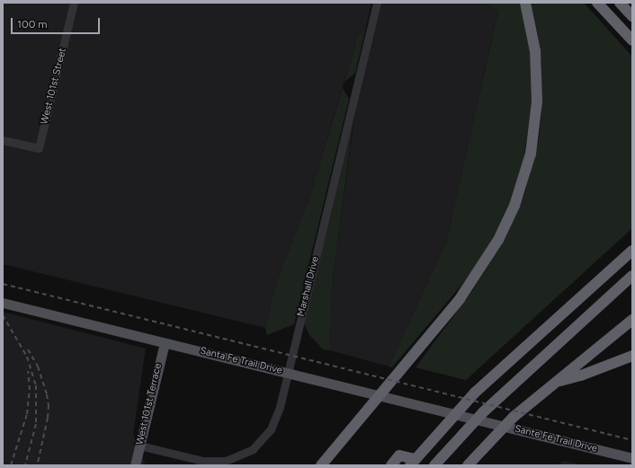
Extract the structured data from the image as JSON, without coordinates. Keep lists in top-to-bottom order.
{
  "streets": {
    "main road": ["Santa Fe Trail Drive", "West 101st Terrace", "Sante Fe Trail Drive"],
    "street": ["West 101st Street", "Marshall Drive"]
  },
  "crossings": [
    ["Marshall Drive", "West 101st Terrace"],
    ["Santa Fe Trail Drive", "West 101st Terrace"],
    ["Santa Fe Trail Drive", "Sante Fe Trail Drive"]
  ],
  "scale_bar": "100 m"
}
